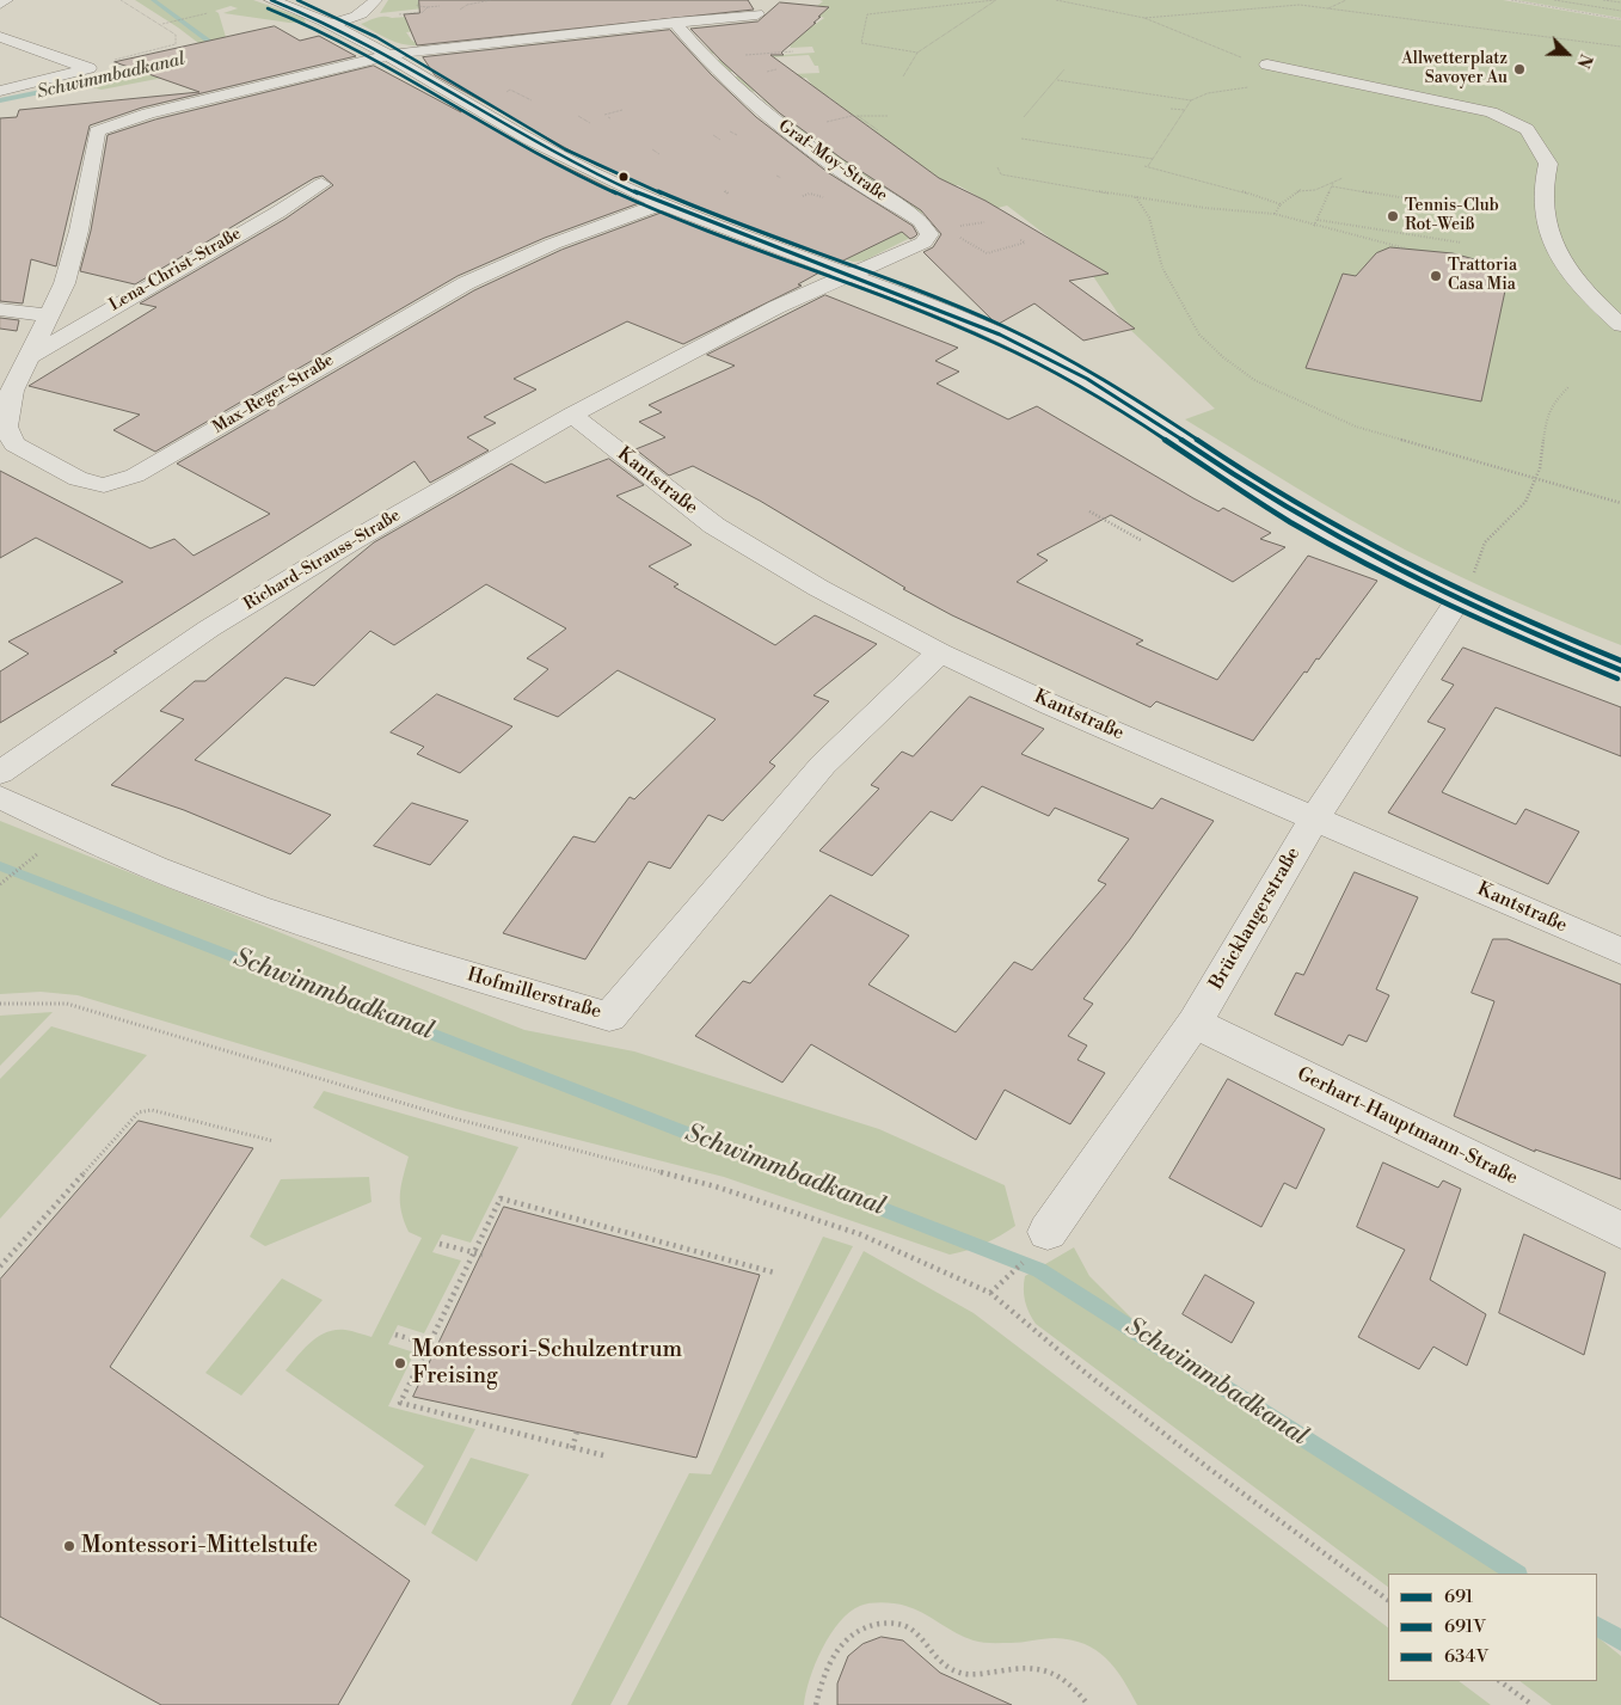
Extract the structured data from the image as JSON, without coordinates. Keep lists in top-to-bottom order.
{
  "streets": {
    "street": [
      "Graf-Moy-Straße",
      "Lena-Christ-Straße",
      "Max-Reger-Straße",
      "Kantstraße",
      "Richard-Strauss-Straße",
      "Brücklangerstraße",
      "Hofmillerstraße",
      "Gerhart-Hauptmann-Straße"
    ]
  },
  "crossings": [
    ["Graf-Moy-Straße", "Richard-Strauss-Straße"],
    ["Lena-Christ-Straße", "Max-Reger-Straße"],
    ["Kantstraße", "Richard-Strauss-Straße"],
    ["Kantstraße", "Brücklangerstraße"],
    ["Kantstraße", "Hofmillerstraße"],
    ["Brücklangerstraße", "Gerhart-Hauptmann-Straße"]
  ],
  "water": ["Schwimmbadkanal"],
  "places": [
    "Allwetterplatz Savoyer Au",
    "Tennis-Club Rot-Weiß",
    "Trattoria Casa Mia",
    "Montessori-Schulzentrum Freising",
    "Montessori-Mittelstufe"
  ],
  "lines": ["transit line 691", "transit line 634V", "transit line 691V"],
  "legend": ["691", "691V", "634V"],
  "north": "bottom right"
}
